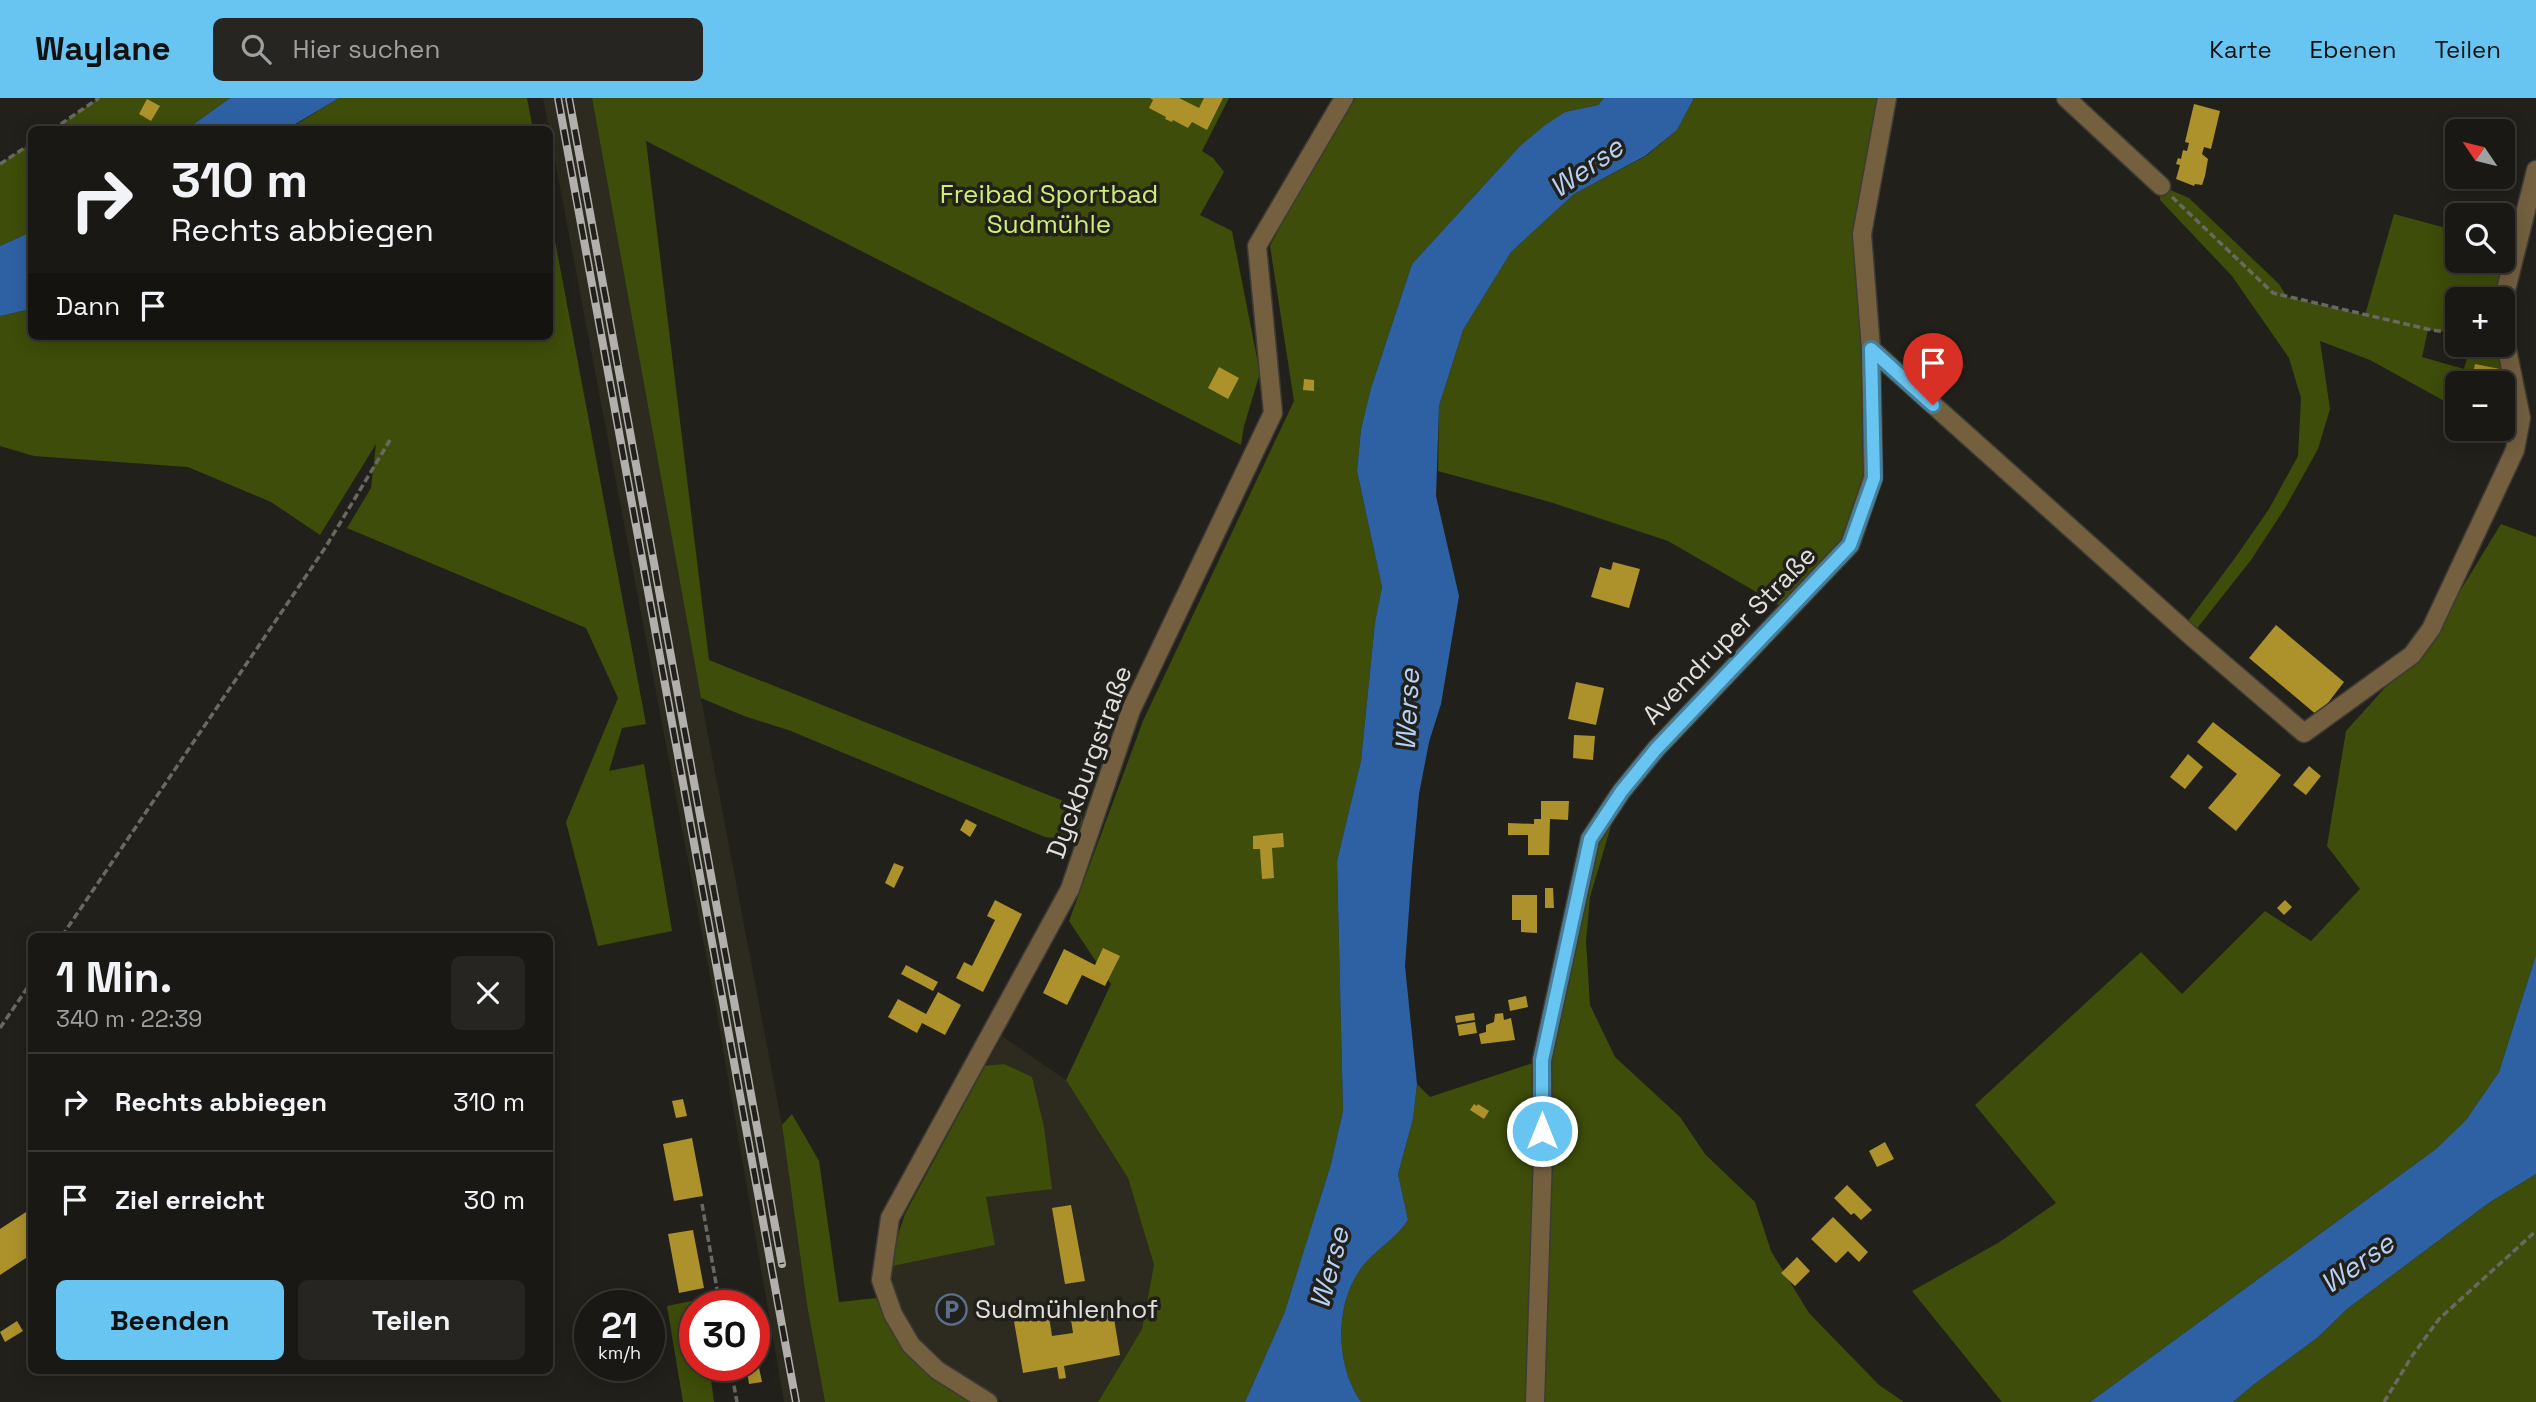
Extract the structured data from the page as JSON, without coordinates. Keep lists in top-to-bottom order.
{
  "streets": {
    "street": ["Avendruper Straße", "Dyckburgstraße"]
  },
  "water": ["Werse"],
  "parks": ["Freibad Sportbad Sudmühle"],
  "places": {
    "parking": ["Sudmühlenhof"]
  },
  "north": "top left",
  "page": {
    "header": "Waylane",
    "search": "Hier suchen",
    "nav": ["Karte", "Ebenen", "Teilen"],
    "map_buttons": ["+", "−"],
    "turn": ["310 m", "Rechts abbiegen"],
    "then": "Dann",
    "heading": ["1 Min.", "340 m · 22:39"],
    "list": [
      {
        "name": "Rechts abbiegen",
        "value": "310 m"
      },
      {
        "name": "Ziel erreicht",
        "value": "30 m"
      }
    ],
    "buttons": ["Beenden", "Teilen"],
    "speed": "21 km/h",
    "limit": "30"
  }
}
